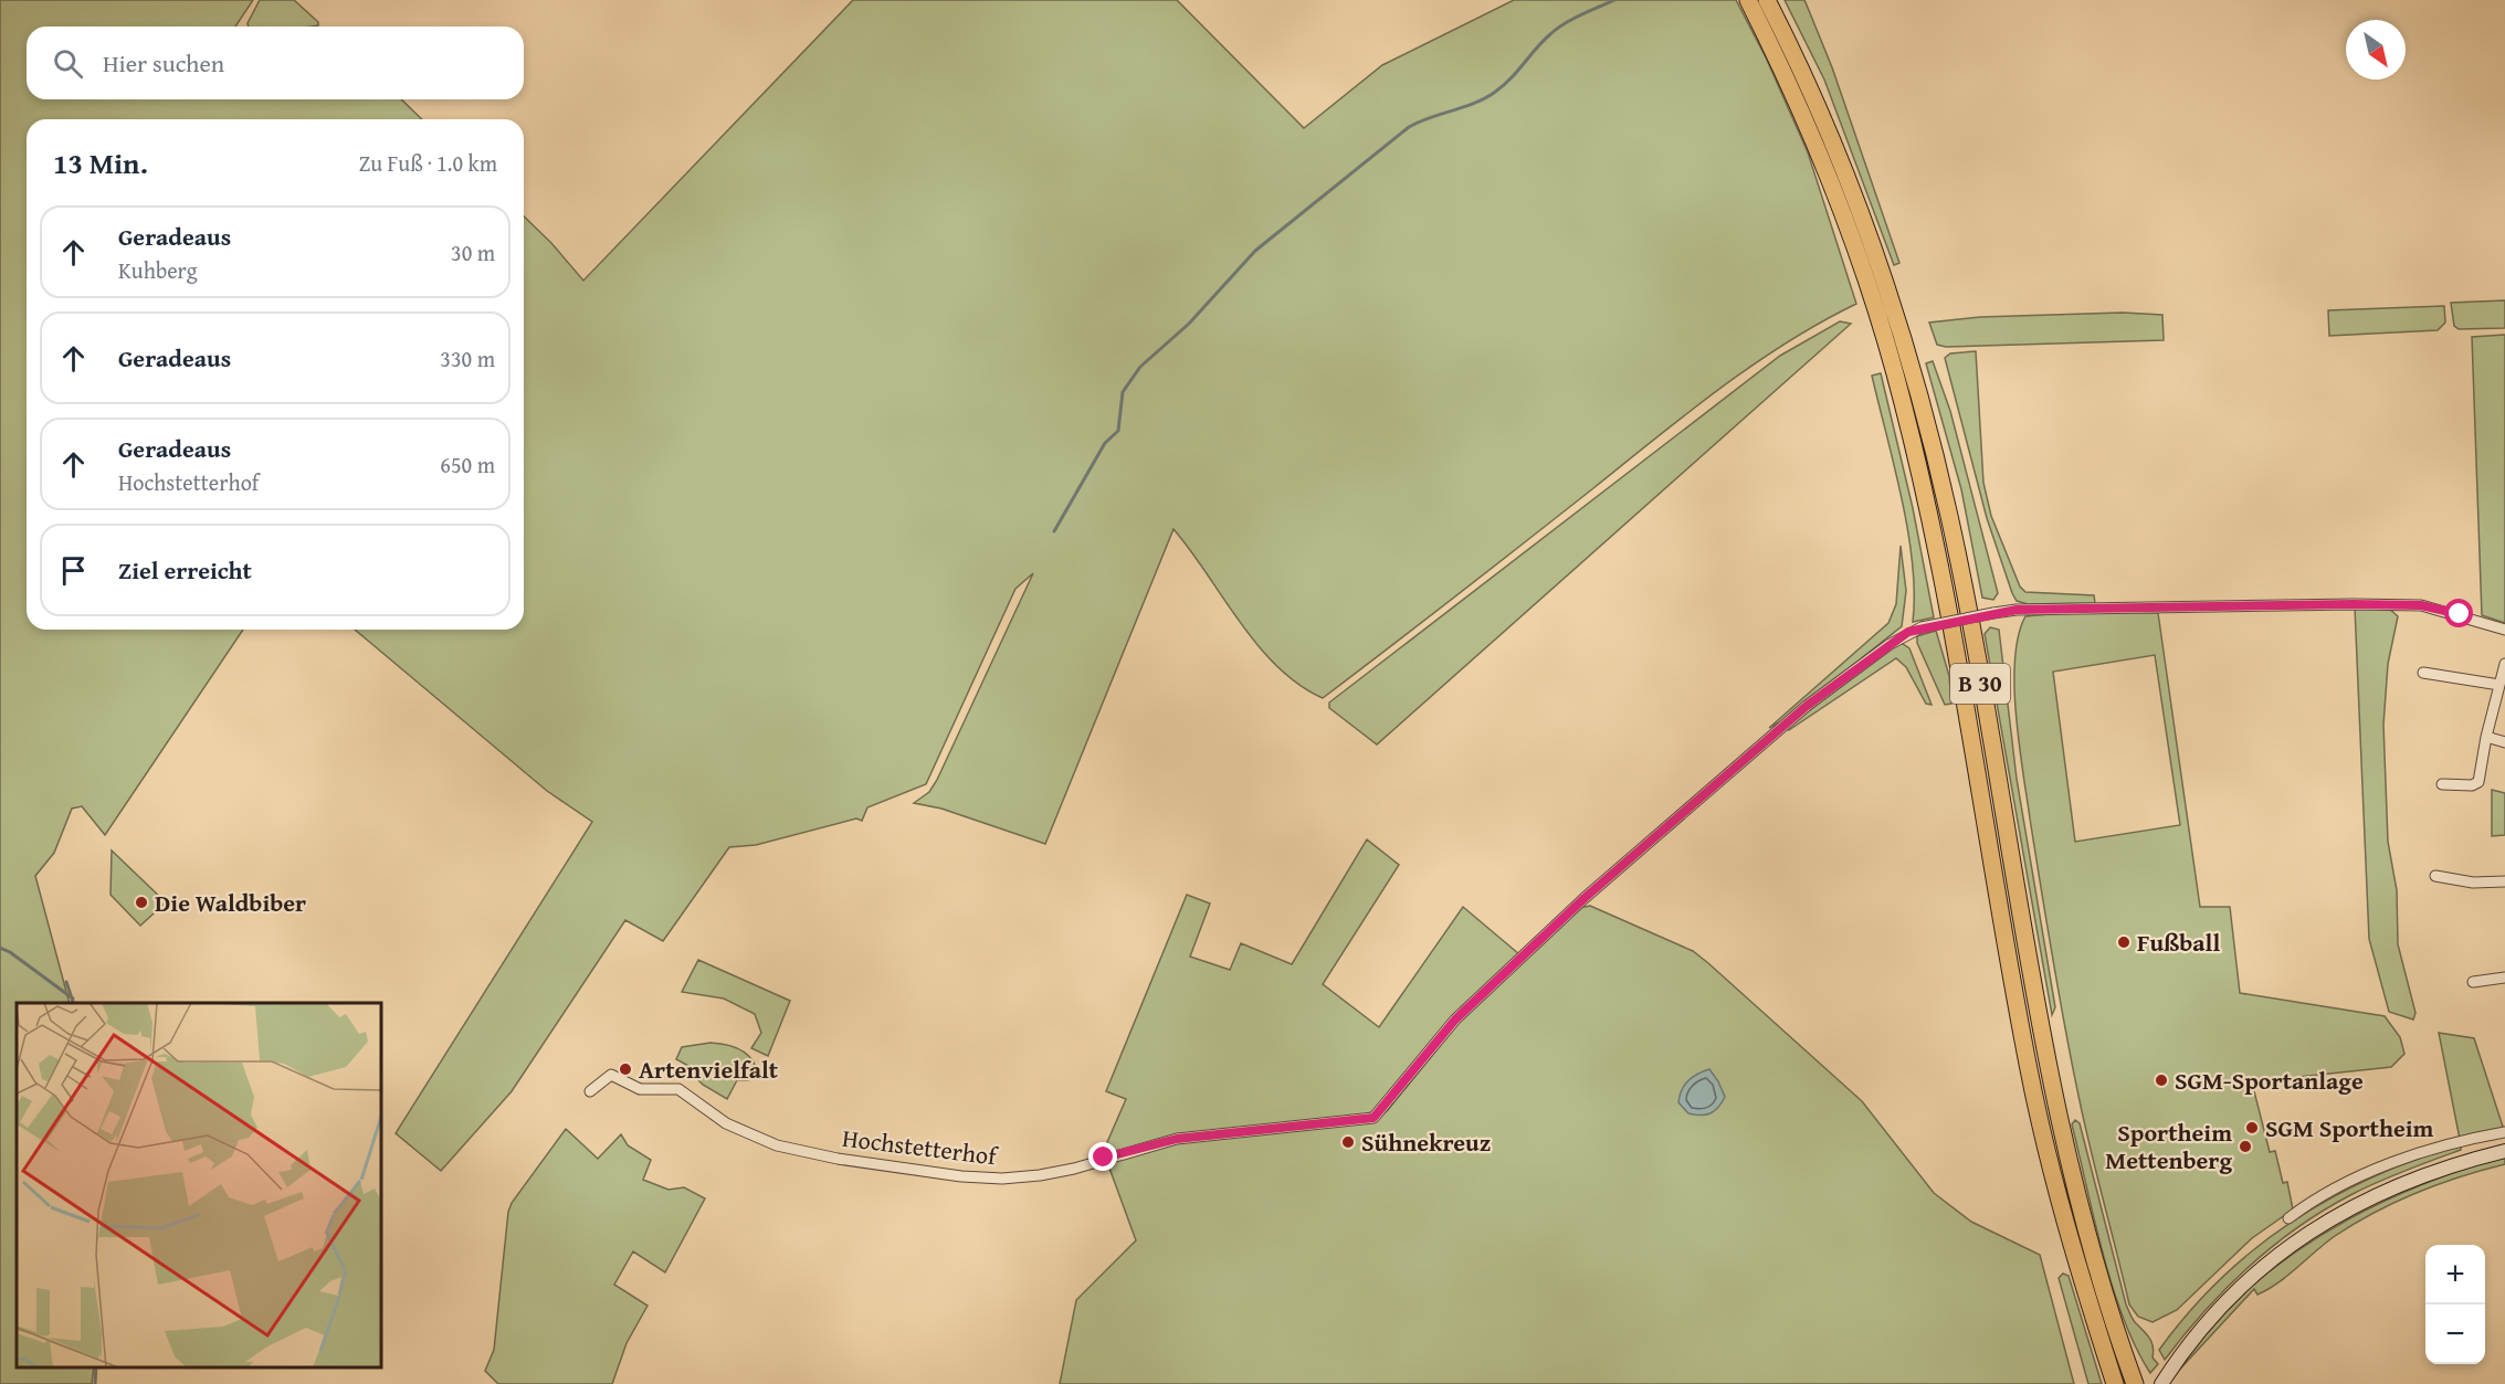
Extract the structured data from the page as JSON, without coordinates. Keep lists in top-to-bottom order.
{
  "streets": {
    "highway": ["B 30"],
    "street": ["Hochstetterhof"]
  },
  "places": [
    "Die Waldbiber",
    "Fußball",
    "Artenvielfalt",
    "SGM-Sportanlage",
    "SGM Sportheim",
    "Sühnekreuz",
    "Sportheim Mettenberg"
  ],
  "north": "bottom right",
  "page": {
    "search": "Hier suchen",
    "heading": ["13 Min.", "Zu Fuß · 1.0 km"],
    "list": [
      ["Geradeaus", "Kuhberg", "30 m"],
      ["Geradeaus", "330 m"],
      ["Geradeaus", "Hochstetterhof", "650 m"],
      "Ziel erreicht"
    ],
    "map_buttons": ["+", "−"]
  }
}
